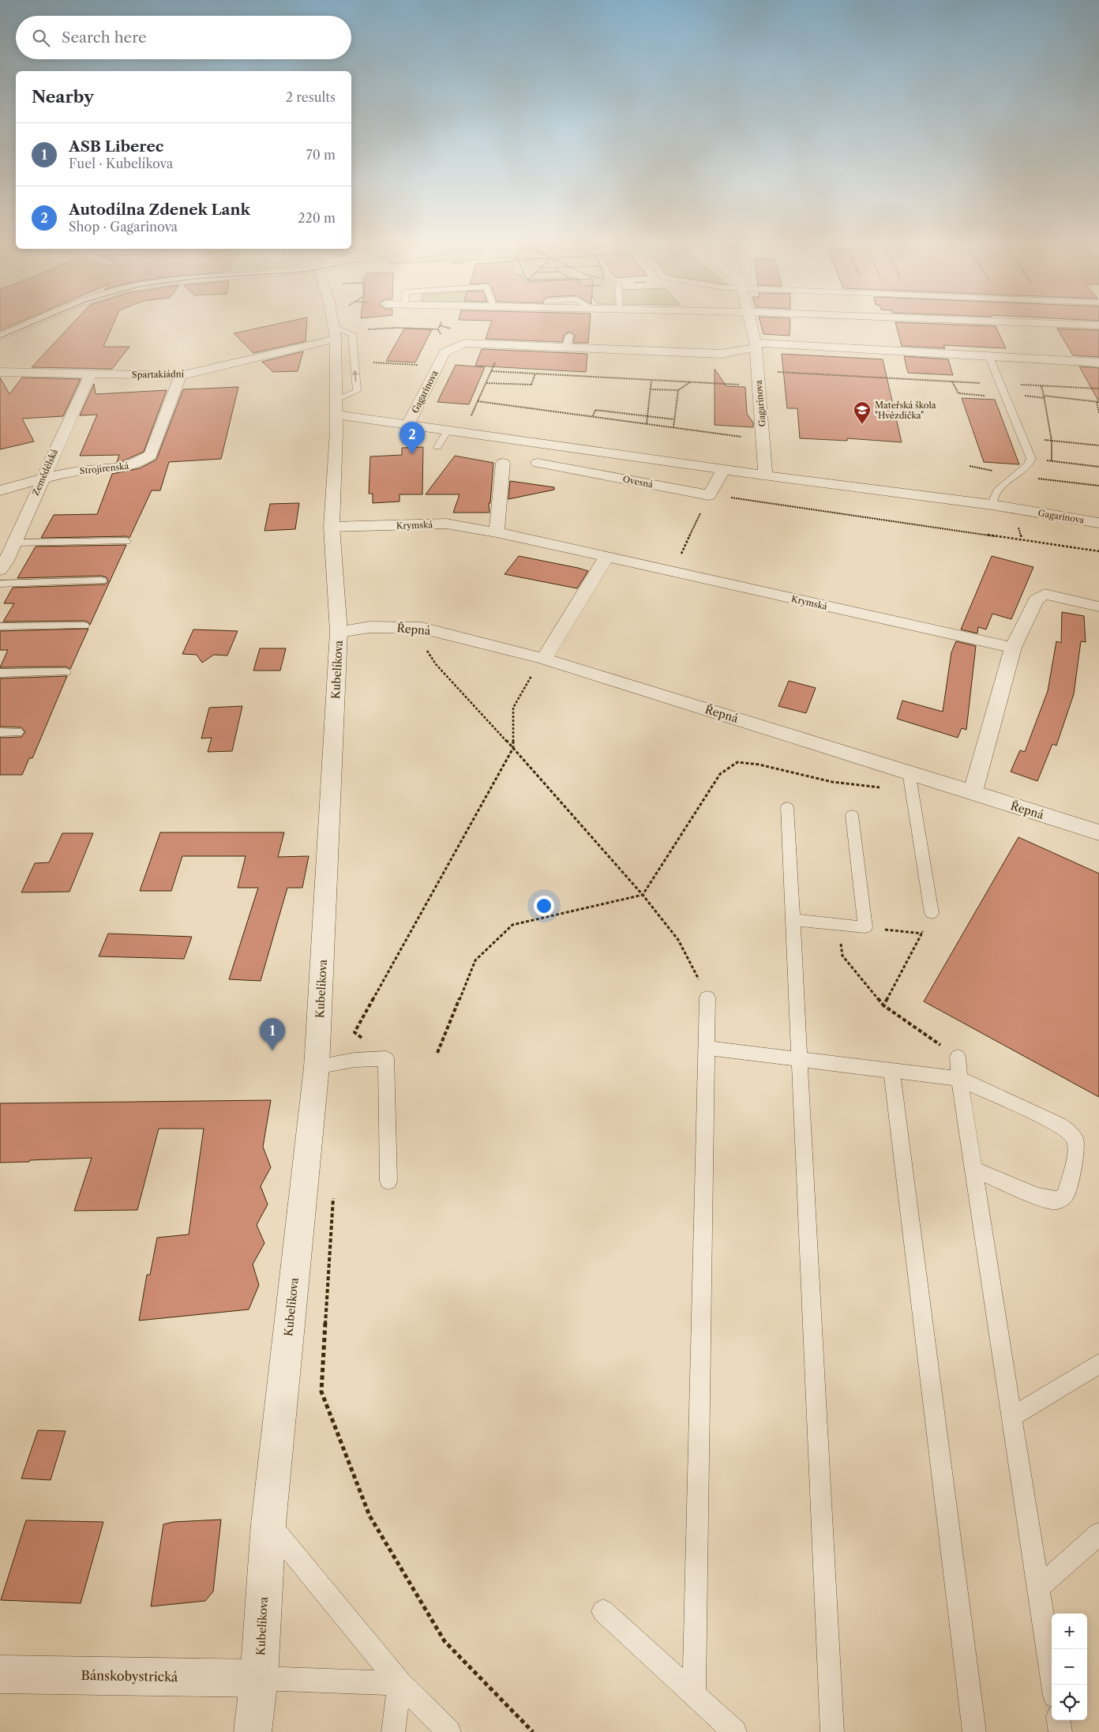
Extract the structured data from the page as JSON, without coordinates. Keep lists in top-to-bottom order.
{
  "streets": {
    "street": [
      "Spartakiádní",
      "Gagarinova",
      "Strojírenská",
      "Zemědělská",
      "Ovesná",
      "Krymská",
      "Řepná",
      "Kubelíkova",
      "Bánskobystrická"
    ]
  },
  "crossings": [
    ["Spartakiádní", "Strojírenská"],
    ["Spartakiádní", "Zemědělská"],
    ["Spartakiádní", "Kubelíkova"],
    ["Gagarinova", "Kubelíkova"],
    ["Strojírenská", "Zemědělská"],
    ["Krymská", "Kubelíkova"],
    ["Řepná", "Kubelíkova"],
    ["Kubelíkova", "Bánskobystrická"]
  ],
  "places": {
    "school or university": ["Mateřská škola \"Hvězdička\""]
  },
  "page": {
    "search": "Search here",
    "heading": ["Nearby", "2 results"],
    "list": [
      {
        "mark": "1",
        "name": "ASB Liberec",
        "note": "Fuel · Kubelíkova",
        "value": "70 m"
      },
      {
        "mark": "2",
        "name": "Autodílna Zdenek Lank",
        "note": "Shop · Gagarinova",
        "value": "220 m"
      }
    ],
    "pins": ["2", "1"],
    "map_buttons": ["+", "−"]
  }
}
